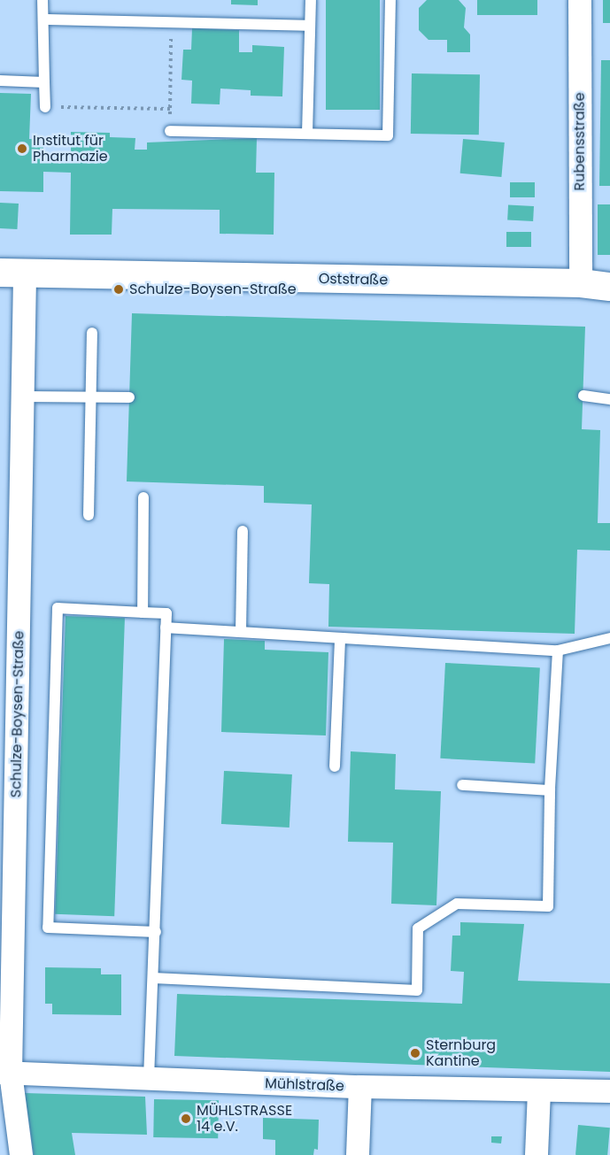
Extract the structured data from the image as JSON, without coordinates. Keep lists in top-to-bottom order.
{
  "streets": {
    "street": [
      "Rubensstraße",
      "Oststraße",
      "Schulze-Boysen-Straße",
      "Mühlstraße"
    ]
  },
  "crossings": [
    ["Rubensstraße", "Oststraße"],
    ["Oststraße", "Schulze-Boysen-Straße"],
    ["Schulze-Boysen-Straße", "Mühlstraße"]
  ],
  "places": [
    "Institut für Pharmazie",
    "Schulze-Boysen-Straße",
    "Sternburg Kantine",
    "MÜHLSTRASSE 14 e.V."
  ]
}
